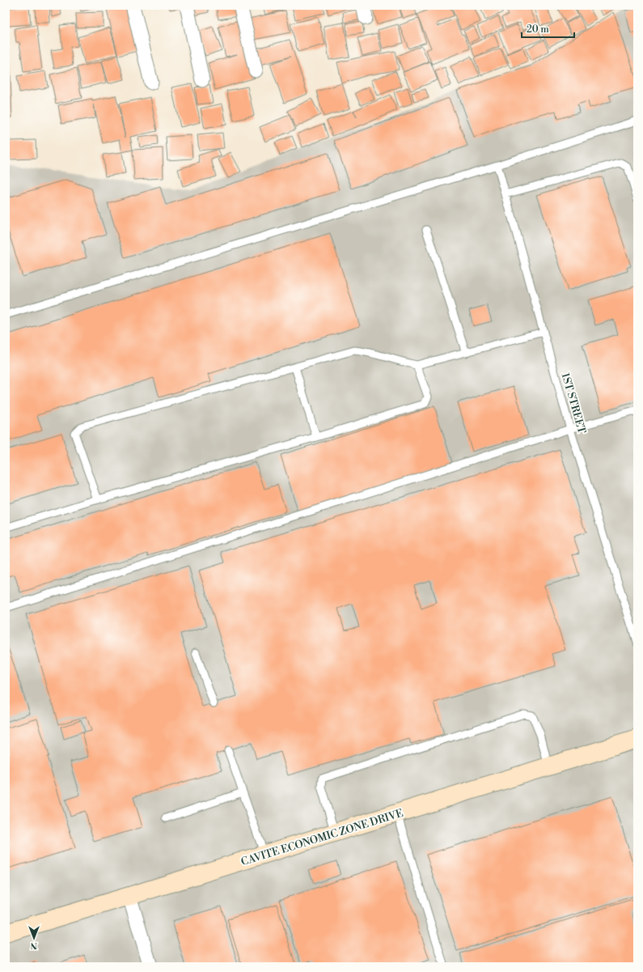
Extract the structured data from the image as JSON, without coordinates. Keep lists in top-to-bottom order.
{
  "streets": {
    "street": ["CAVITE ECONOMIC ZONE DRIVE"],
    "lane": ["1ST STREET"]
  },
  "scale_bar": "20 m",
  "north": "bottom"
}
